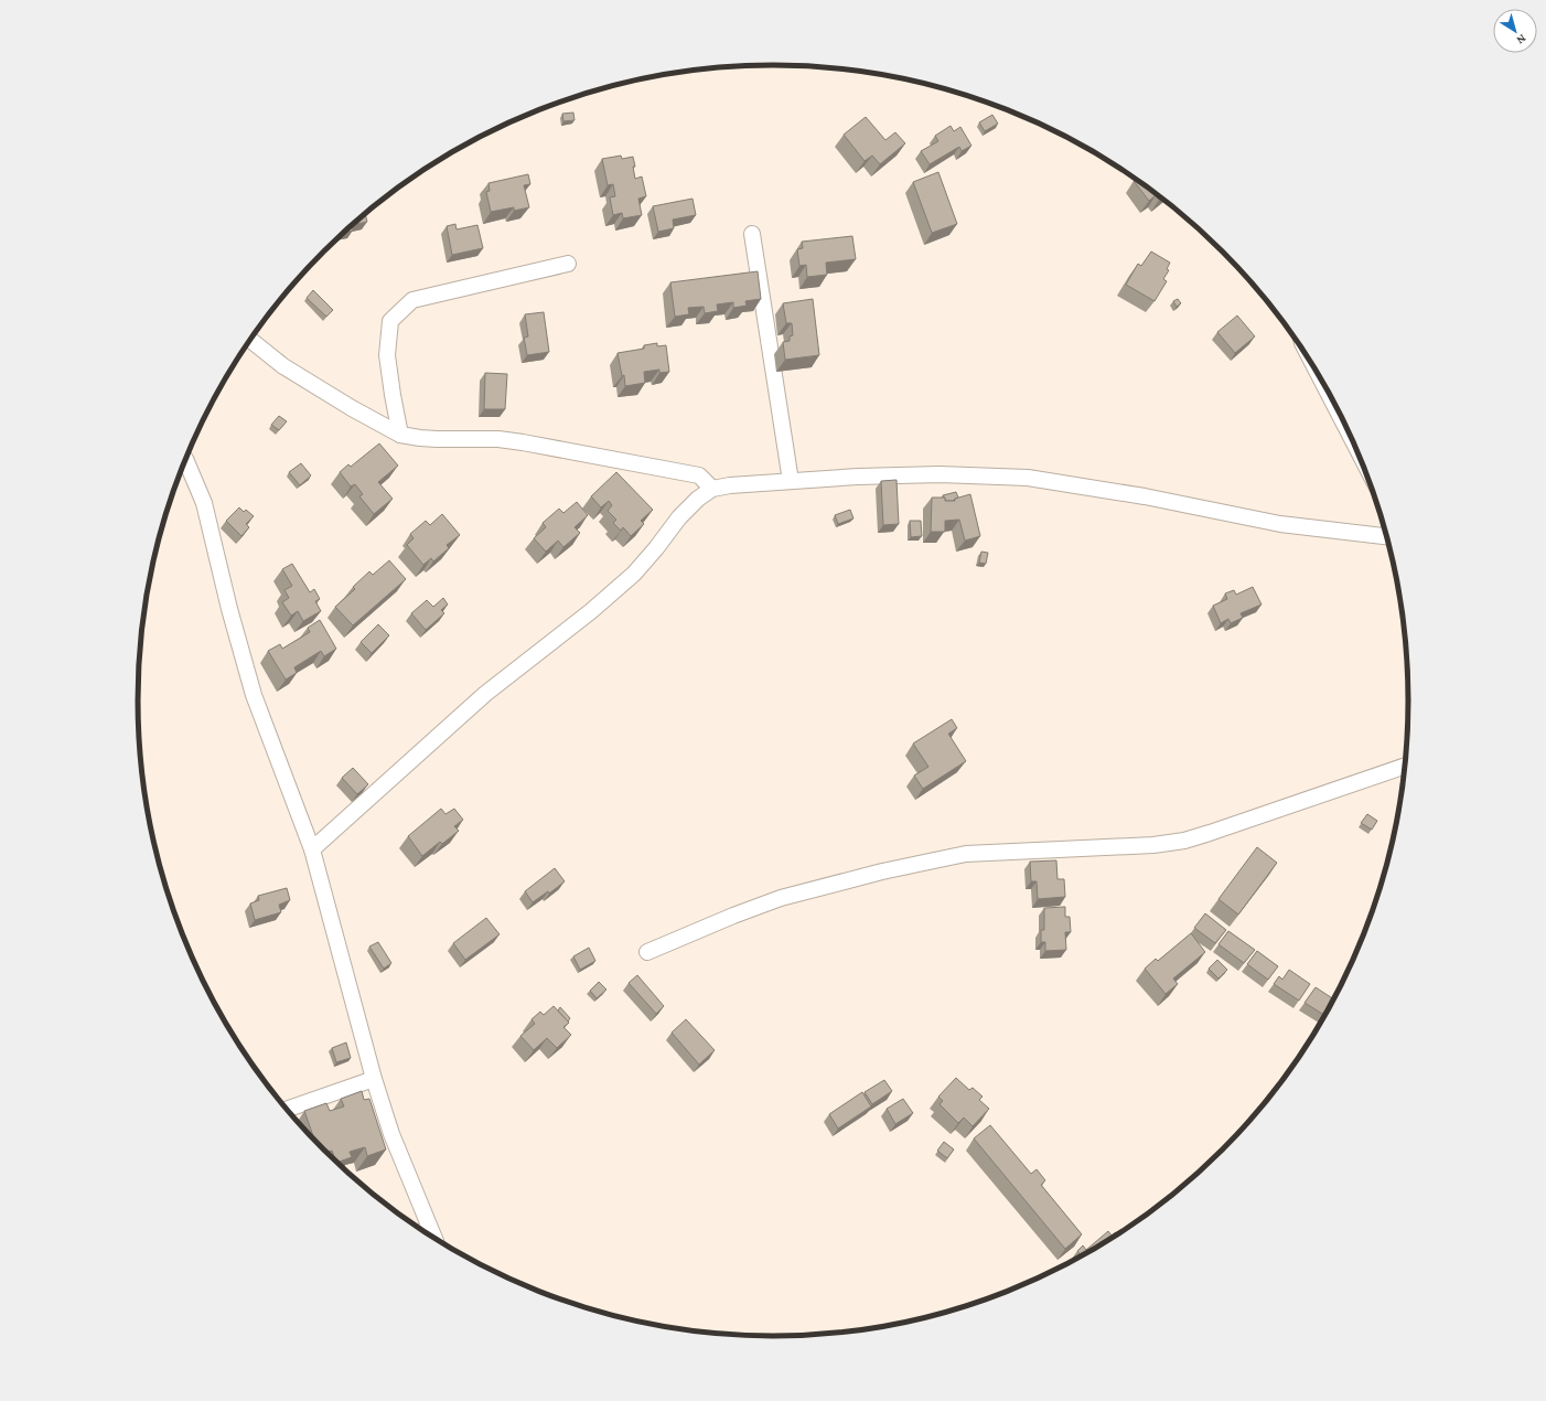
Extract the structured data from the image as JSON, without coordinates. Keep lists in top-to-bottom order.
{
  "north": "bottom right"
}
